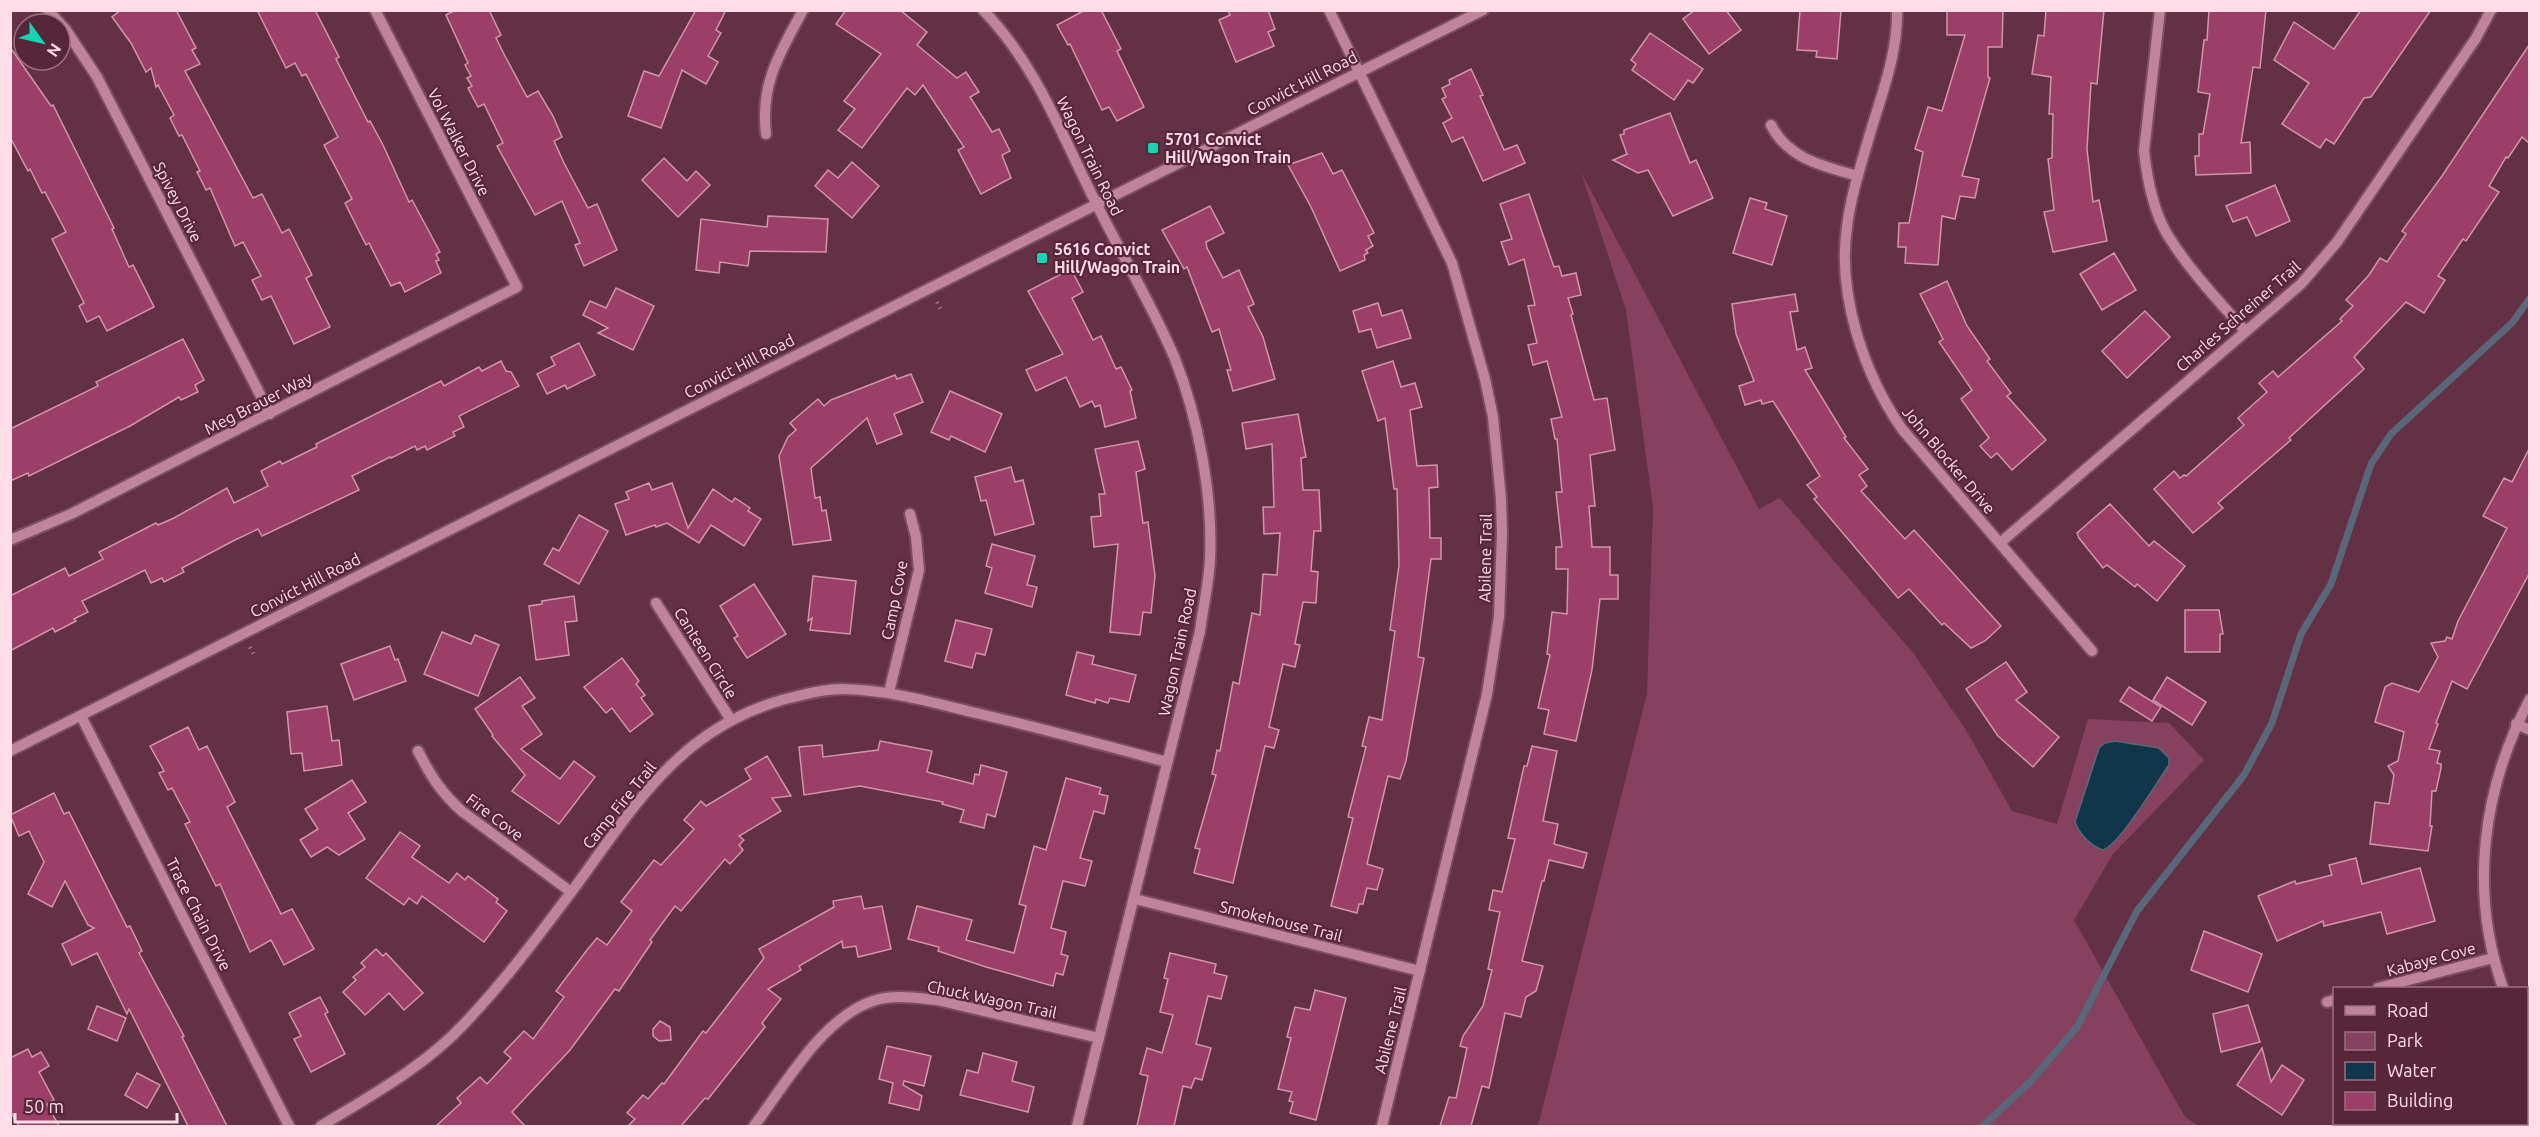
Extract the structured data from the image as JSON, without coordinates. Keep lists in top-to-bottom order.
{
  "streets": {
    "street": [
      "Convict Hill Road",
      "Vol Walker Drive",
      "Wagon Train Road",
      "Spivey Drive",
      "Charles Schreiner Trail",
      "Meg Brauer Way",
      "John Blocker Drive",
      "Abilene Trail",
      "Camp Cove",
      "Canteen Circle",
      "Camp Fire Trail",
      "Fire Cove",
      "Trace Chain Drive",
      "Smokehouse Trail",
      "Kabaye Cove",
      "Chuck Wagon Trail"
    ]
  },
  "crossings": [
    ["Convict Hill Road", "Wagon Train Road"],
    ["Convict Hill Road", "Abilene Trail"],
    ["Convict Hill Road", "Trace Chain Drive"],
    ["Vol Walker Drive", "Meg Brauer Way"],
    ["Wagon Train Road", "Camp Fire Trail"],
    ["Wagon Train Road", "Smokehouse Trail"],
    ["Wagon Train Road", "Chuck Wagon Trail"],
    ["Spivey Drive", "Meg Brauer Way"],
    ["Charles Schreiner Trail", "John Blocker Drive"],
    ["Abilene Trail", "Smokehouse Trail"],
    ["Camp Cove", "Camp Fire Trail"],
    ["Canteen Circle", "Camp Fire Trail"],
    ["Camp Fire Trail", "Fire Cove"]
  ],
  "places": {
    "transit": ["5701 Convict Hill/Wagon Train", "5616 Convict Hill/Wagon Train"]
  },
  "legend": [
    "Road",
    "Park",
    "Water",
    "Building"
  ],
  "scale_bar": "50 m",
  "north": "bottom right"
}
